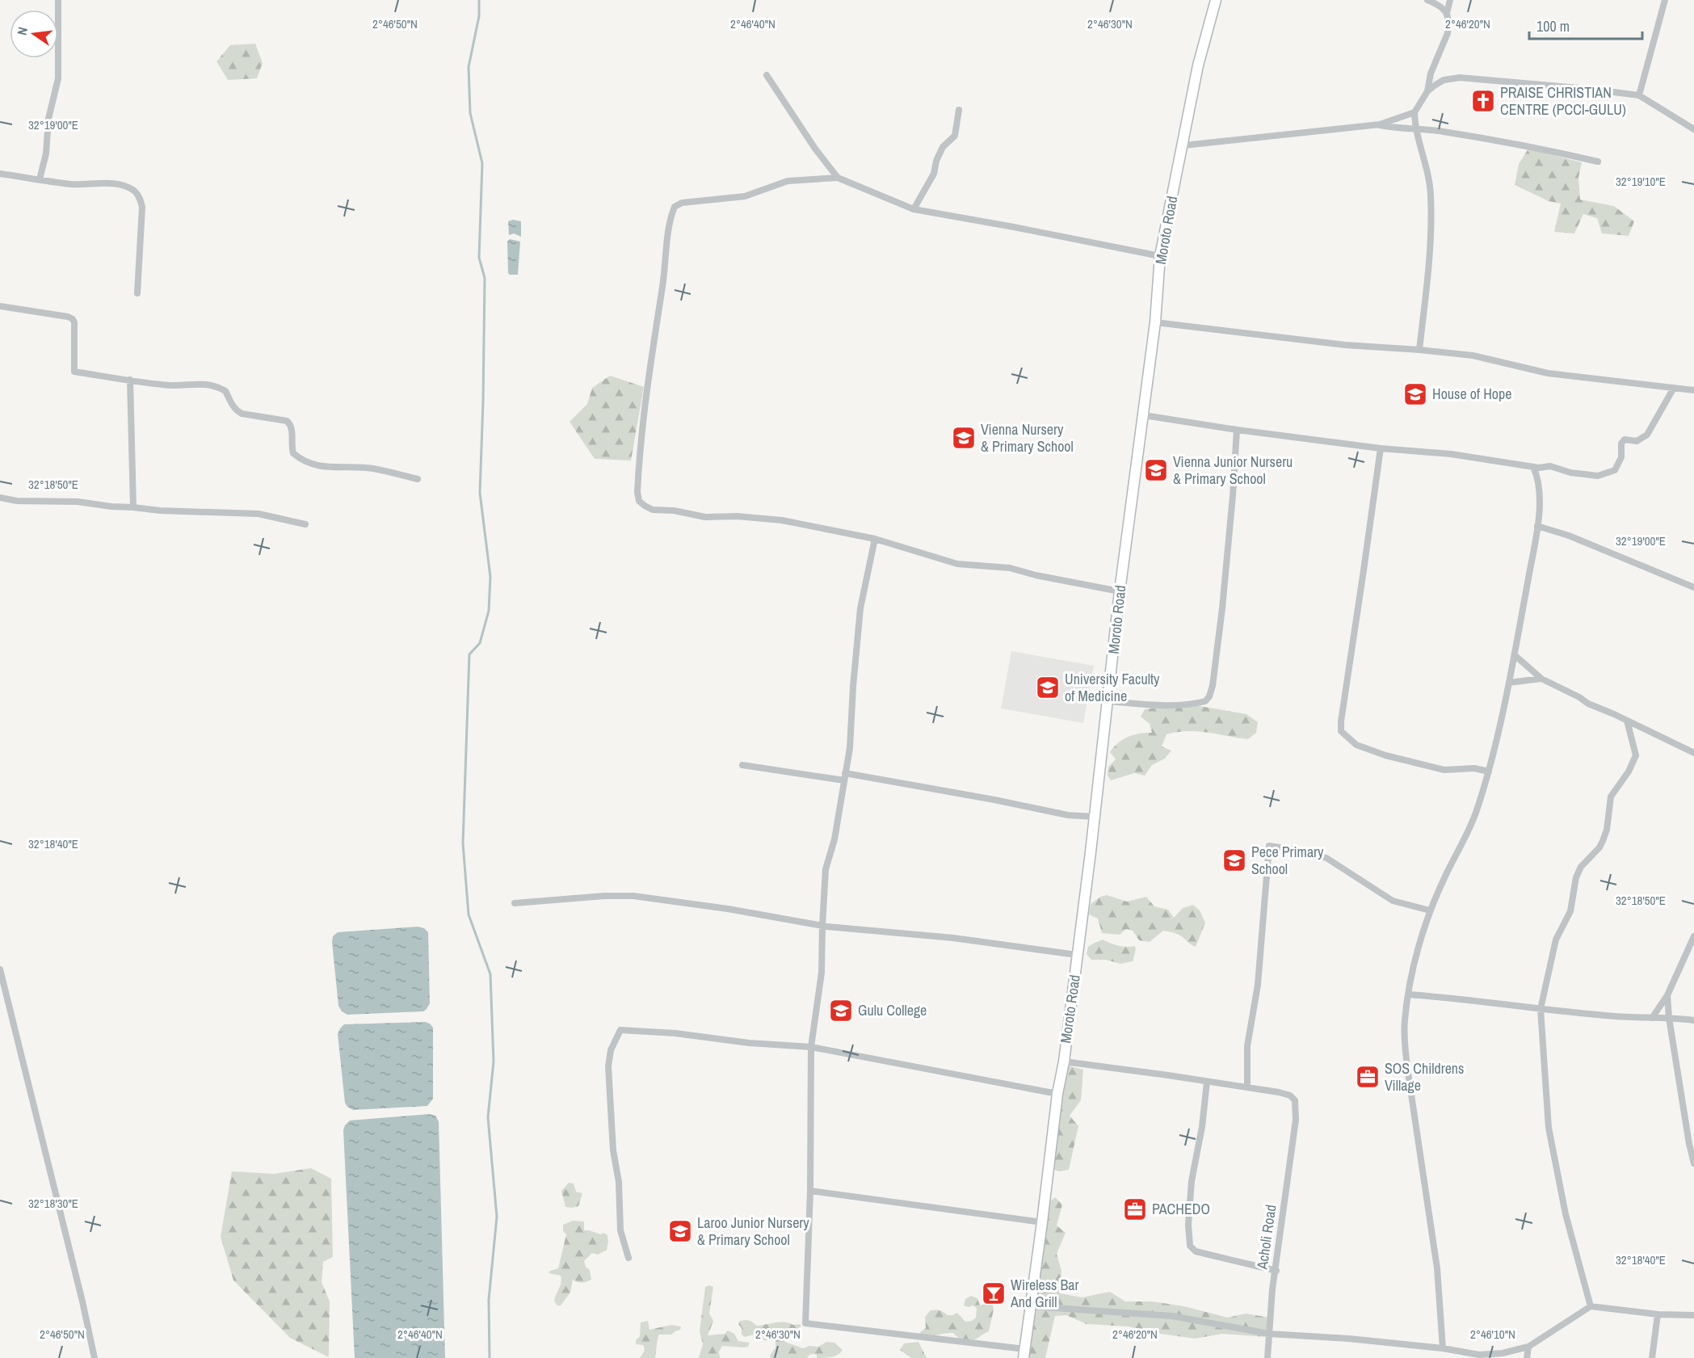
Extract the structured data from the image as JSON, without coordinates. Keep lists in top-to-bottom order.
{
  "streets": {
    "main road": ["Moroto Road"],
    "street": ["Acholi Road"]
  },
  "places": {
    "church": ["PRAISE CHRISTIAN CENTRE (PCCI-GULU)"],
    "school or university": [
      "House of Hope",
      "Vienna Nursery & Primary School",
      "Vienna Junior Nurseru & Primary School",
      "University Faculty of Medicine",
      "Pece Primary School",
      "Gulu College",
      "Laroo Junior Nursery & Primary School"
    ],
    "office": ["SOS Childrens Village", "PACHEDO"],
    "bar": ["Wireless Bar And Grill"]
  },
  "scale_bar": "100 m",
  "north": "left",
  "coordinates": [
    "2°46'50\"N",
    "2°46'40\"N",
    "2°46'30\"N",
    "2°46'20\"N",
    "32°19'00\"E",
    "32°19'10\"E",
    "32°18'50\"E",
    "32°18'40\"E",
    "32°18'30\"E",
    "2°46'10\"N"
  ]
}
